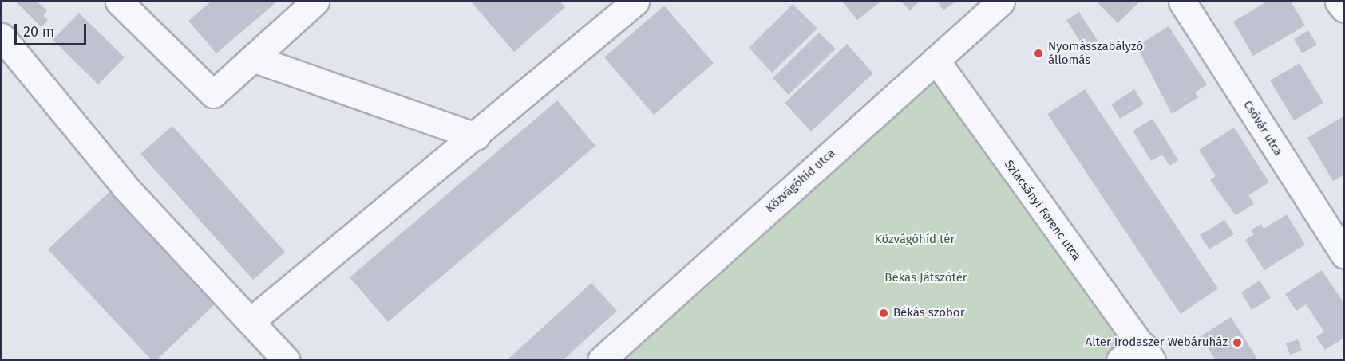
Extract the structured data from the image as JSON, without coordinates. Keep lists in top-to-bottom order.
{
  "streets": {
    "street": ["Csővár utca", "Közvágóhíd utca", "Szlacsányi Ferenc utca"]
  },
  "crossings": [
    ["Közvágóhíd utca", "Szlacsányi Ferenc utca"]
  ],
  "parks": ["Közvágóhíd tér", "Békás Játszótér"],
  "places": ["Nyomásszabályzó állomás", "Békás szobor", "Alter Irodaszer Webáruház"],
  "scale_bar": "20 m"
}
